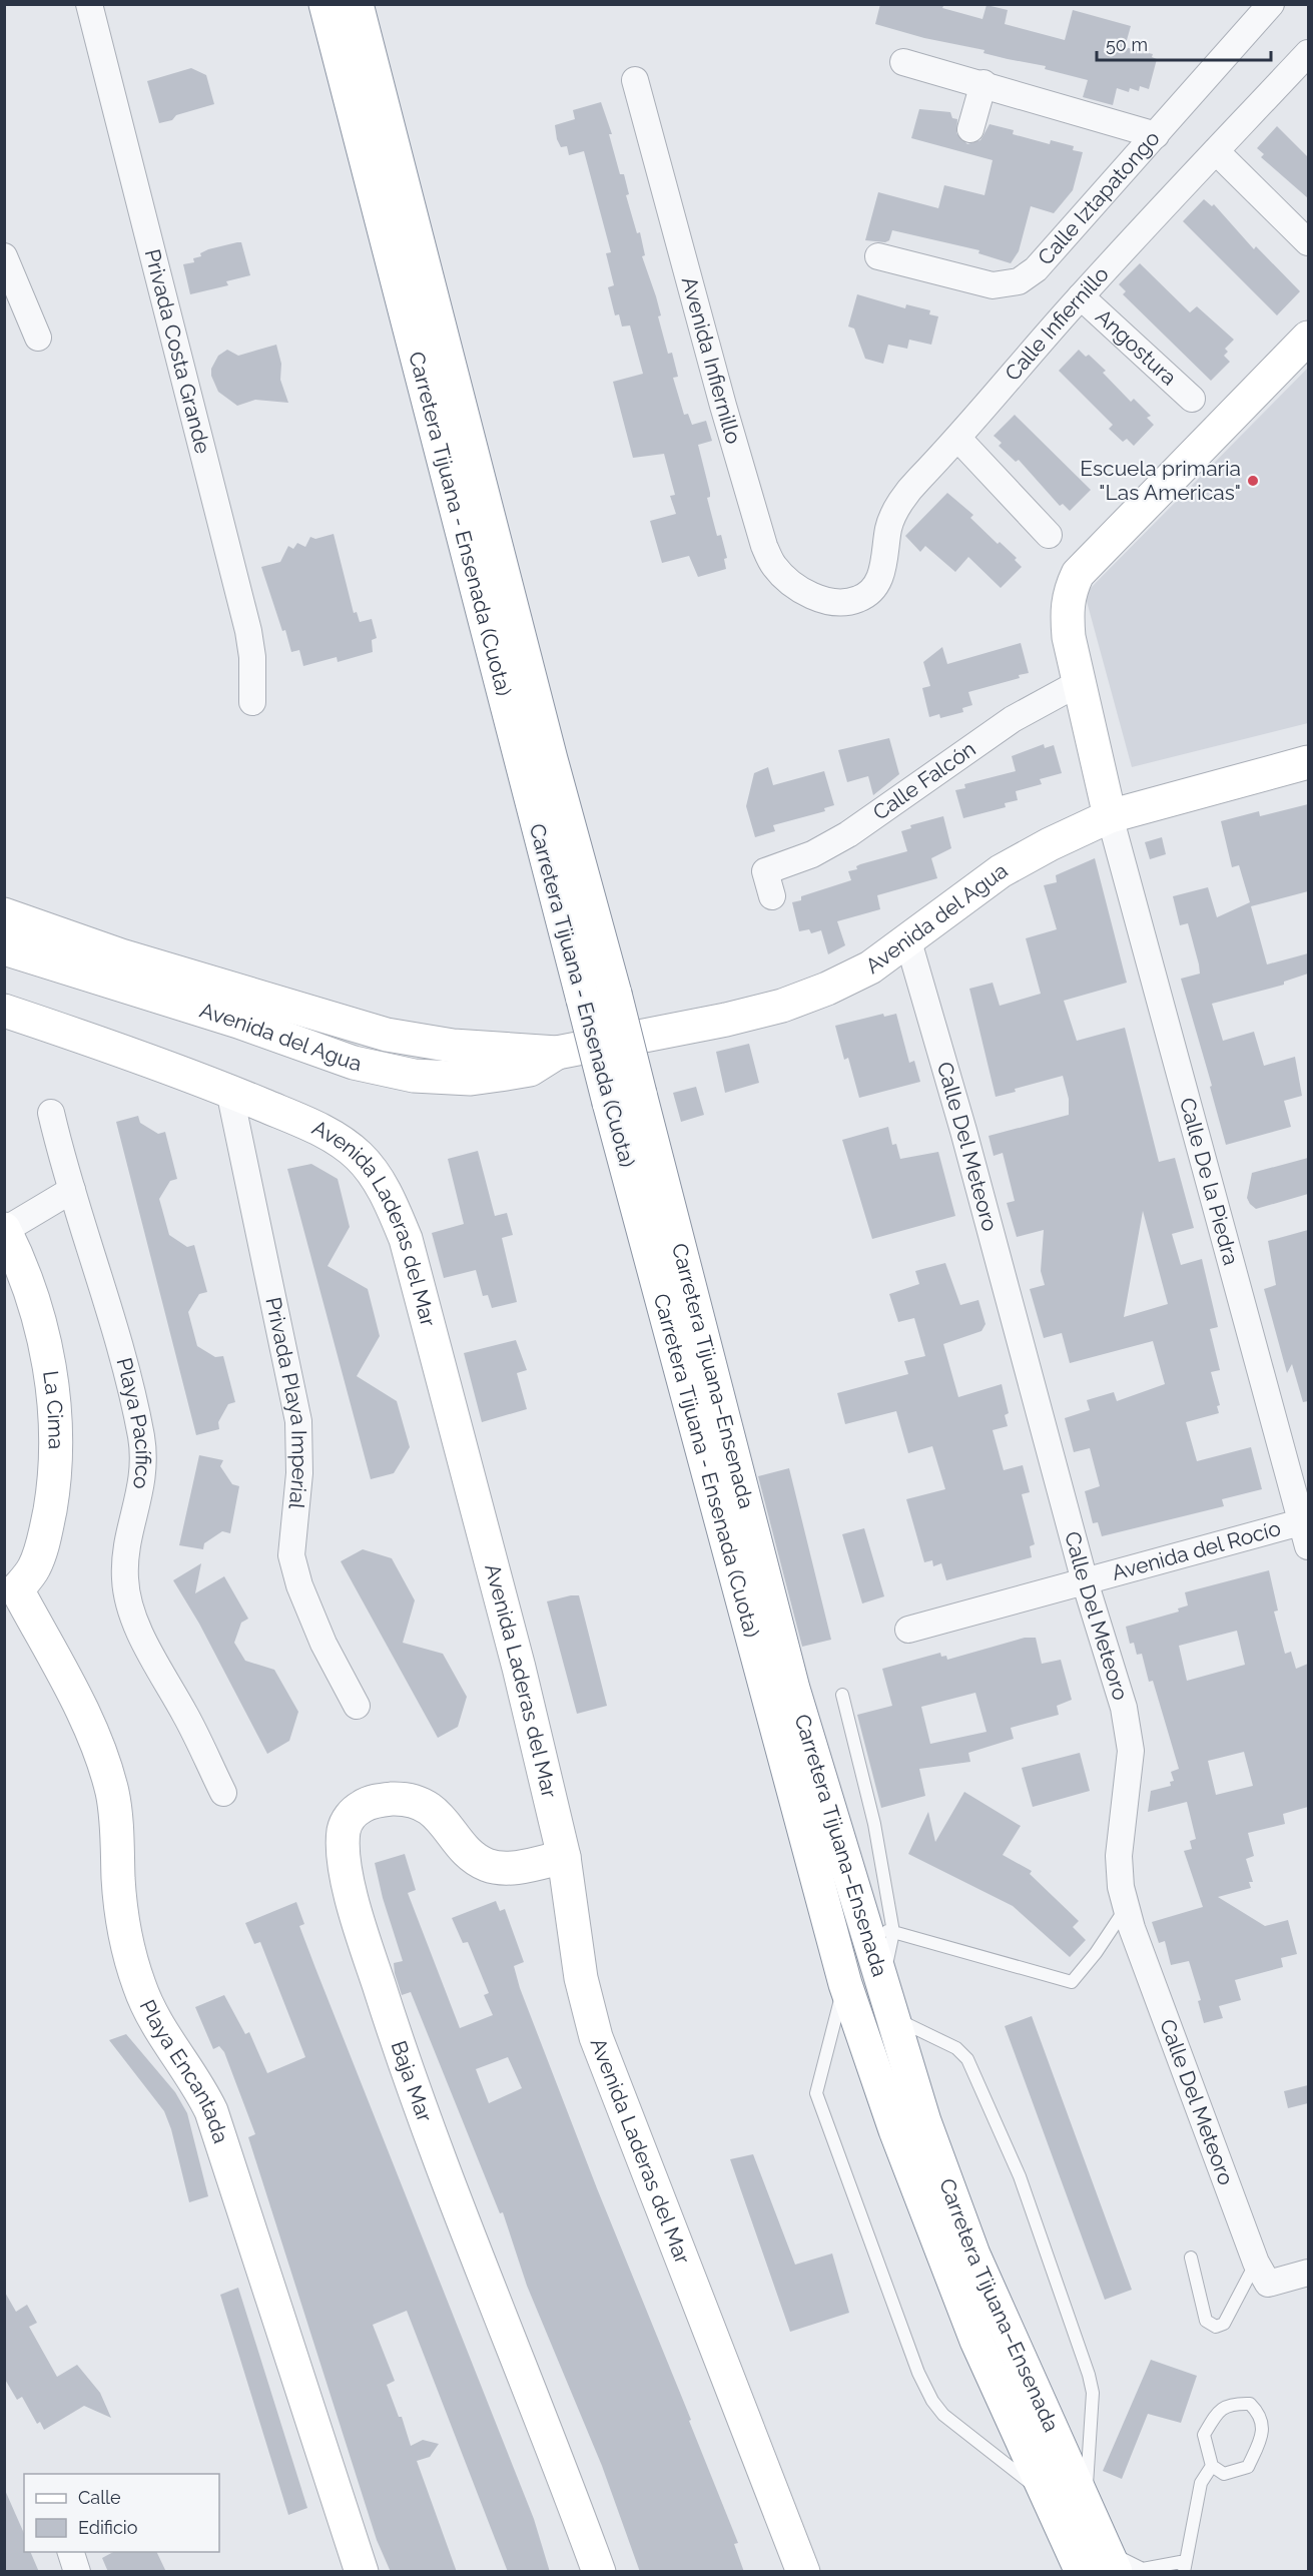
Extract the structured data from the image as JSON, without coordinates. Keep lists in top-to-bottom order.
{
  "streets": {
    "main road": [
      "Carretera Tijuana - Ensenada (Cuota)",
      "Avenida del Agua",
      "Avenida Laderas del Mar",
      "Carretera Tijuana–Ensenada",
      "La Cima",
      "Playa Encantada",
      "Baja Mar"
    ],
    "street": [
      "Calle Iztapatongo",
      "Calle Infiernillo",
      "Angostura",
      "Privada Costa Grande",
      "Avenida Infiernillo",
      "Calle Falcón",
      "Calle Del Meteoro",
      "Calle De la Piedra",
      "Privada Playa Imperial",
      "Playa Pacífico",
      "Avenida del Rocío"
    ]
  },
  "crossings": [
    ["Calle Infiernillo", "Angostura"],
    ["Calle Infiernillo", "Avenida Infiernillo"],
    ["Carretera Tijuana - Ensenada (Cuota)", "Carretera Tijuana–Ensenada"],
    ["Avenida del Agua", "Calle Del Meteoro"],
    ["Avenida del Agua", "Calle De la Piedra"],
    ["Calle Del Meteoro", "Avenida del Rocío"],
    ["Calle De la Piedra", "Avenida del Rocío"],
    ["Avenida Laderas del Mar", "Privada Playa Imperial"],
    ["Avenida Laderas del Mar", "Baja Mar"],
    ["La Cima", "Playa Encantada"]
  ],
  "places": ["Escuela primaria \"Las Americas\""],
  "legend": ["Calle", "Edificio"],
  "scale_bar": "50 m"
}
